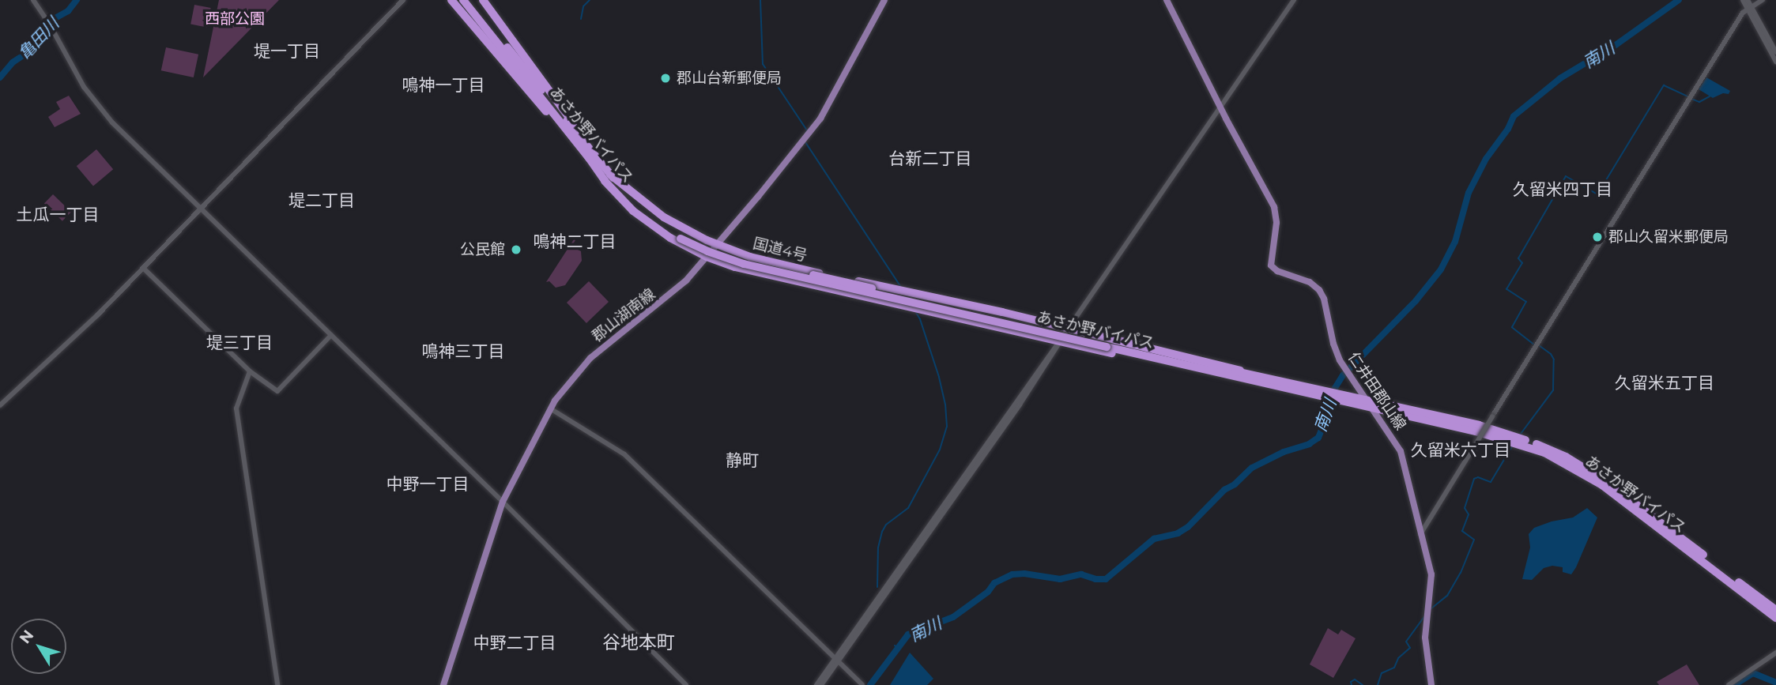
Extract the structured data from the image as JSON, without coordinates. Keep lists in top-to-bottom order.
{
  "streets": {
    "highway": ["あさか野バイパス", "国道4号"],
    "main road": ["郡山湖南線", "仁井田郡山線"]
  },
  "crossings": [
    ["あさか野バイパス", "国道4号"],
    ["あさか野バイパス", "仁井田郡山線"],
    ["国道4号", "郡山湖南線"]
  ],
  "districts": [
    "堤一丁目",
    "鳴神一丁目",
    "台新二丁目",
    "久留米四丁目",
    "堤二丁目",
    "土瓜一丁目",
    "鳴神二丁目",
    "堤三丁目",
    "鳴神三丁目",
    "久留米五丁目",
    "久留米六丁目",
    "静町",
    "中野一丁目",
    "谷地本町",
    "中野二丁目"
  ],
  "water": ["亀田川", "南川"],
  "parks": ["西部公園"],
  "places": ["郡山台新郵便局", "郡山久留米郵便局", "公民館"],
  "north": "top left"
}
